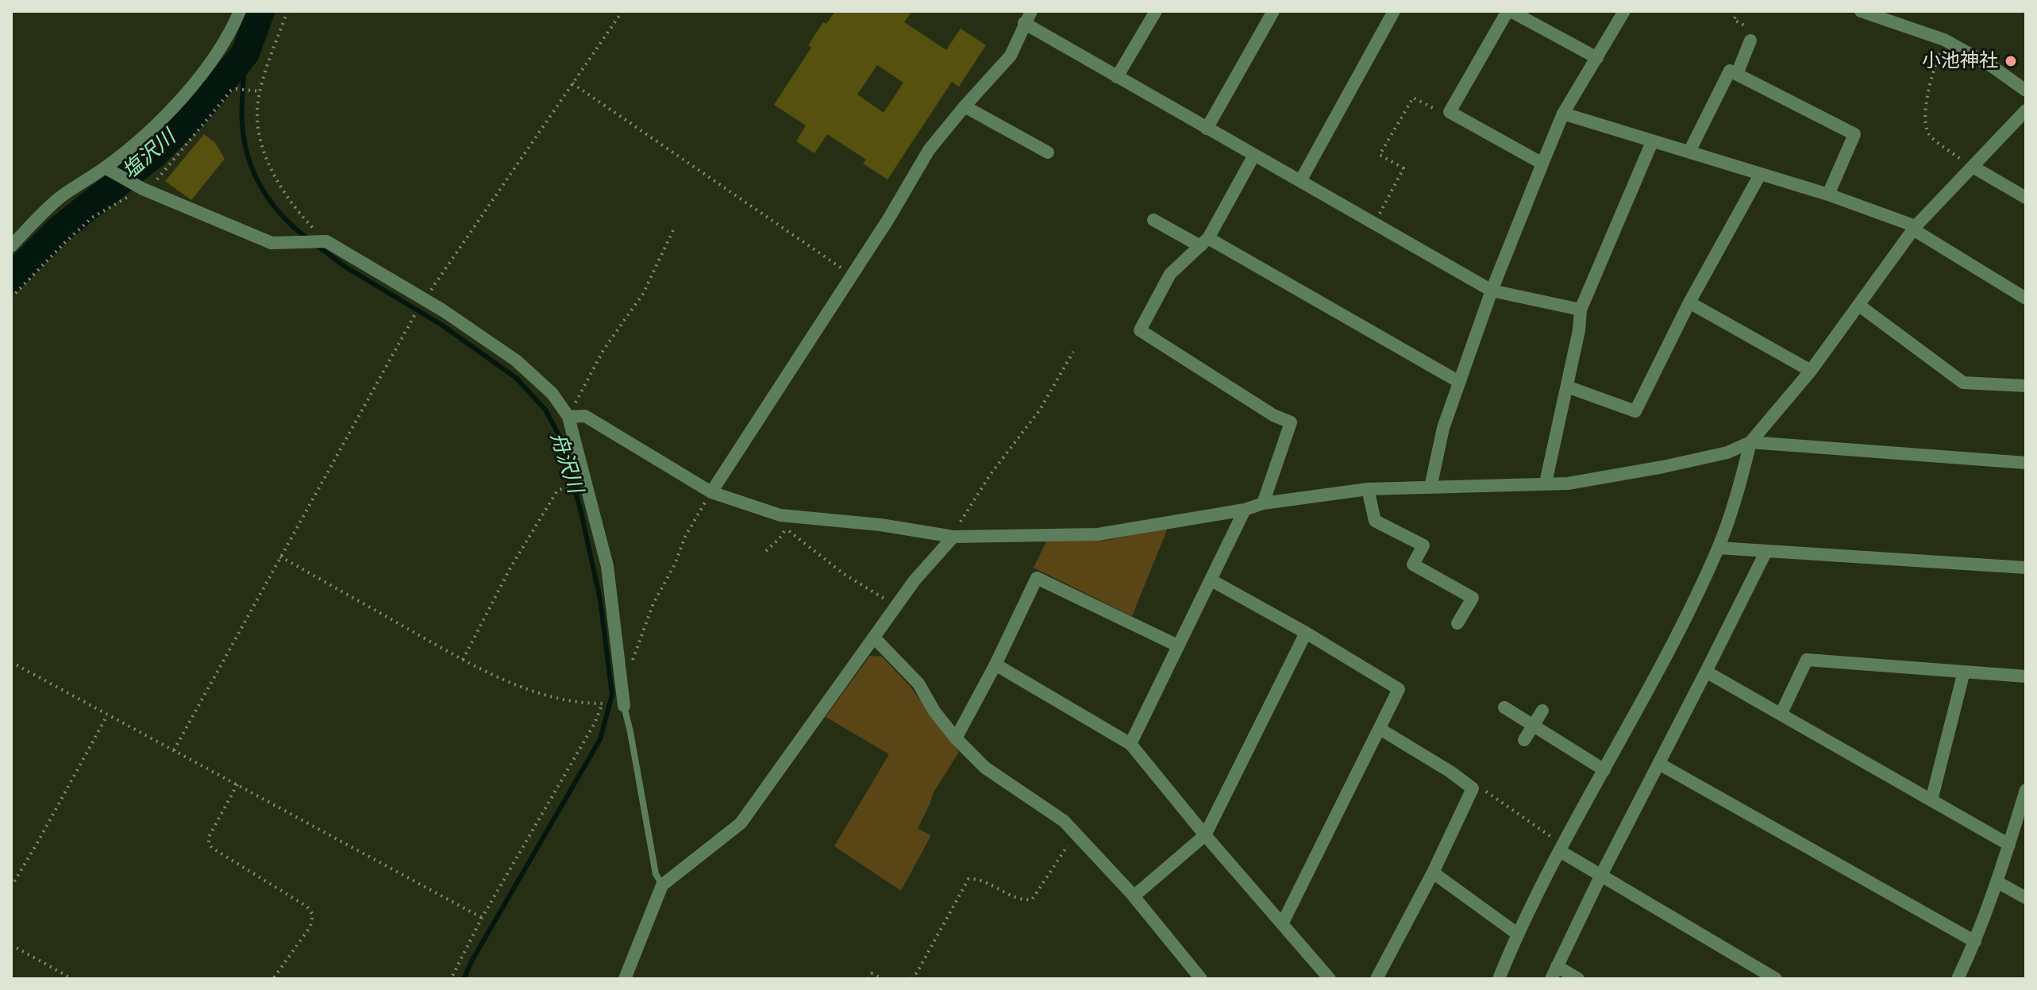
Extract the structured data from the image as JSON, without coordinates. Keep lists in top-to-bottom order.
{
  "water": ["塩沢川", "舟沢川"],
  "places": ["小池神社"]
}
